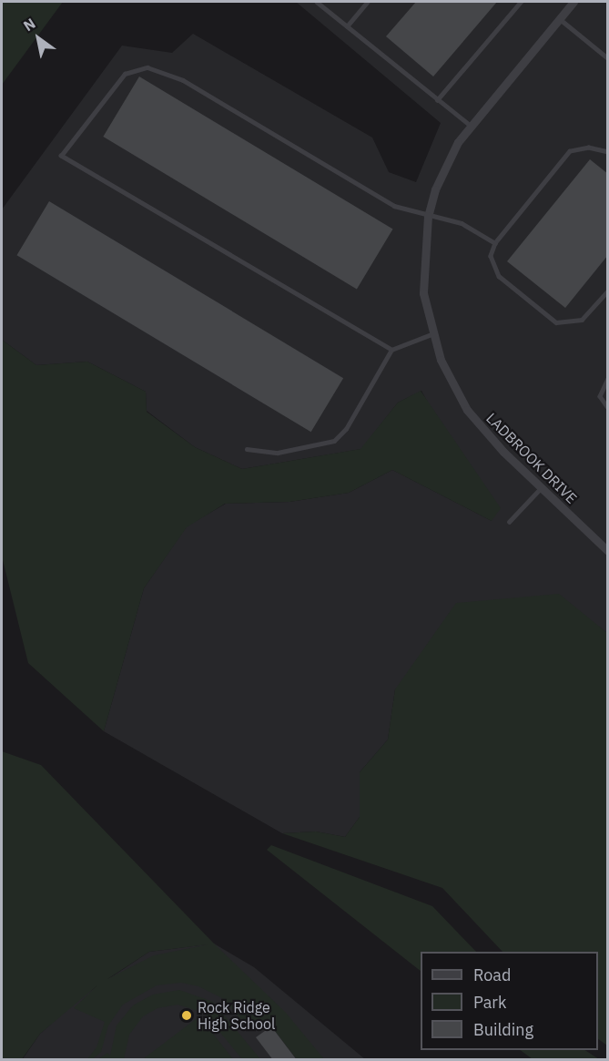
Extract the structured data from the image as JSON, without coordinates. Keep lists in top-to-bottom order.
{
  "streets": {
    "street": ["LADBROOK DRIVE"]
  },
  "places": ["Rock Ridge High School"],
  "legend": ["Road", "Park", "Building"],
  "north": "top left"
}
